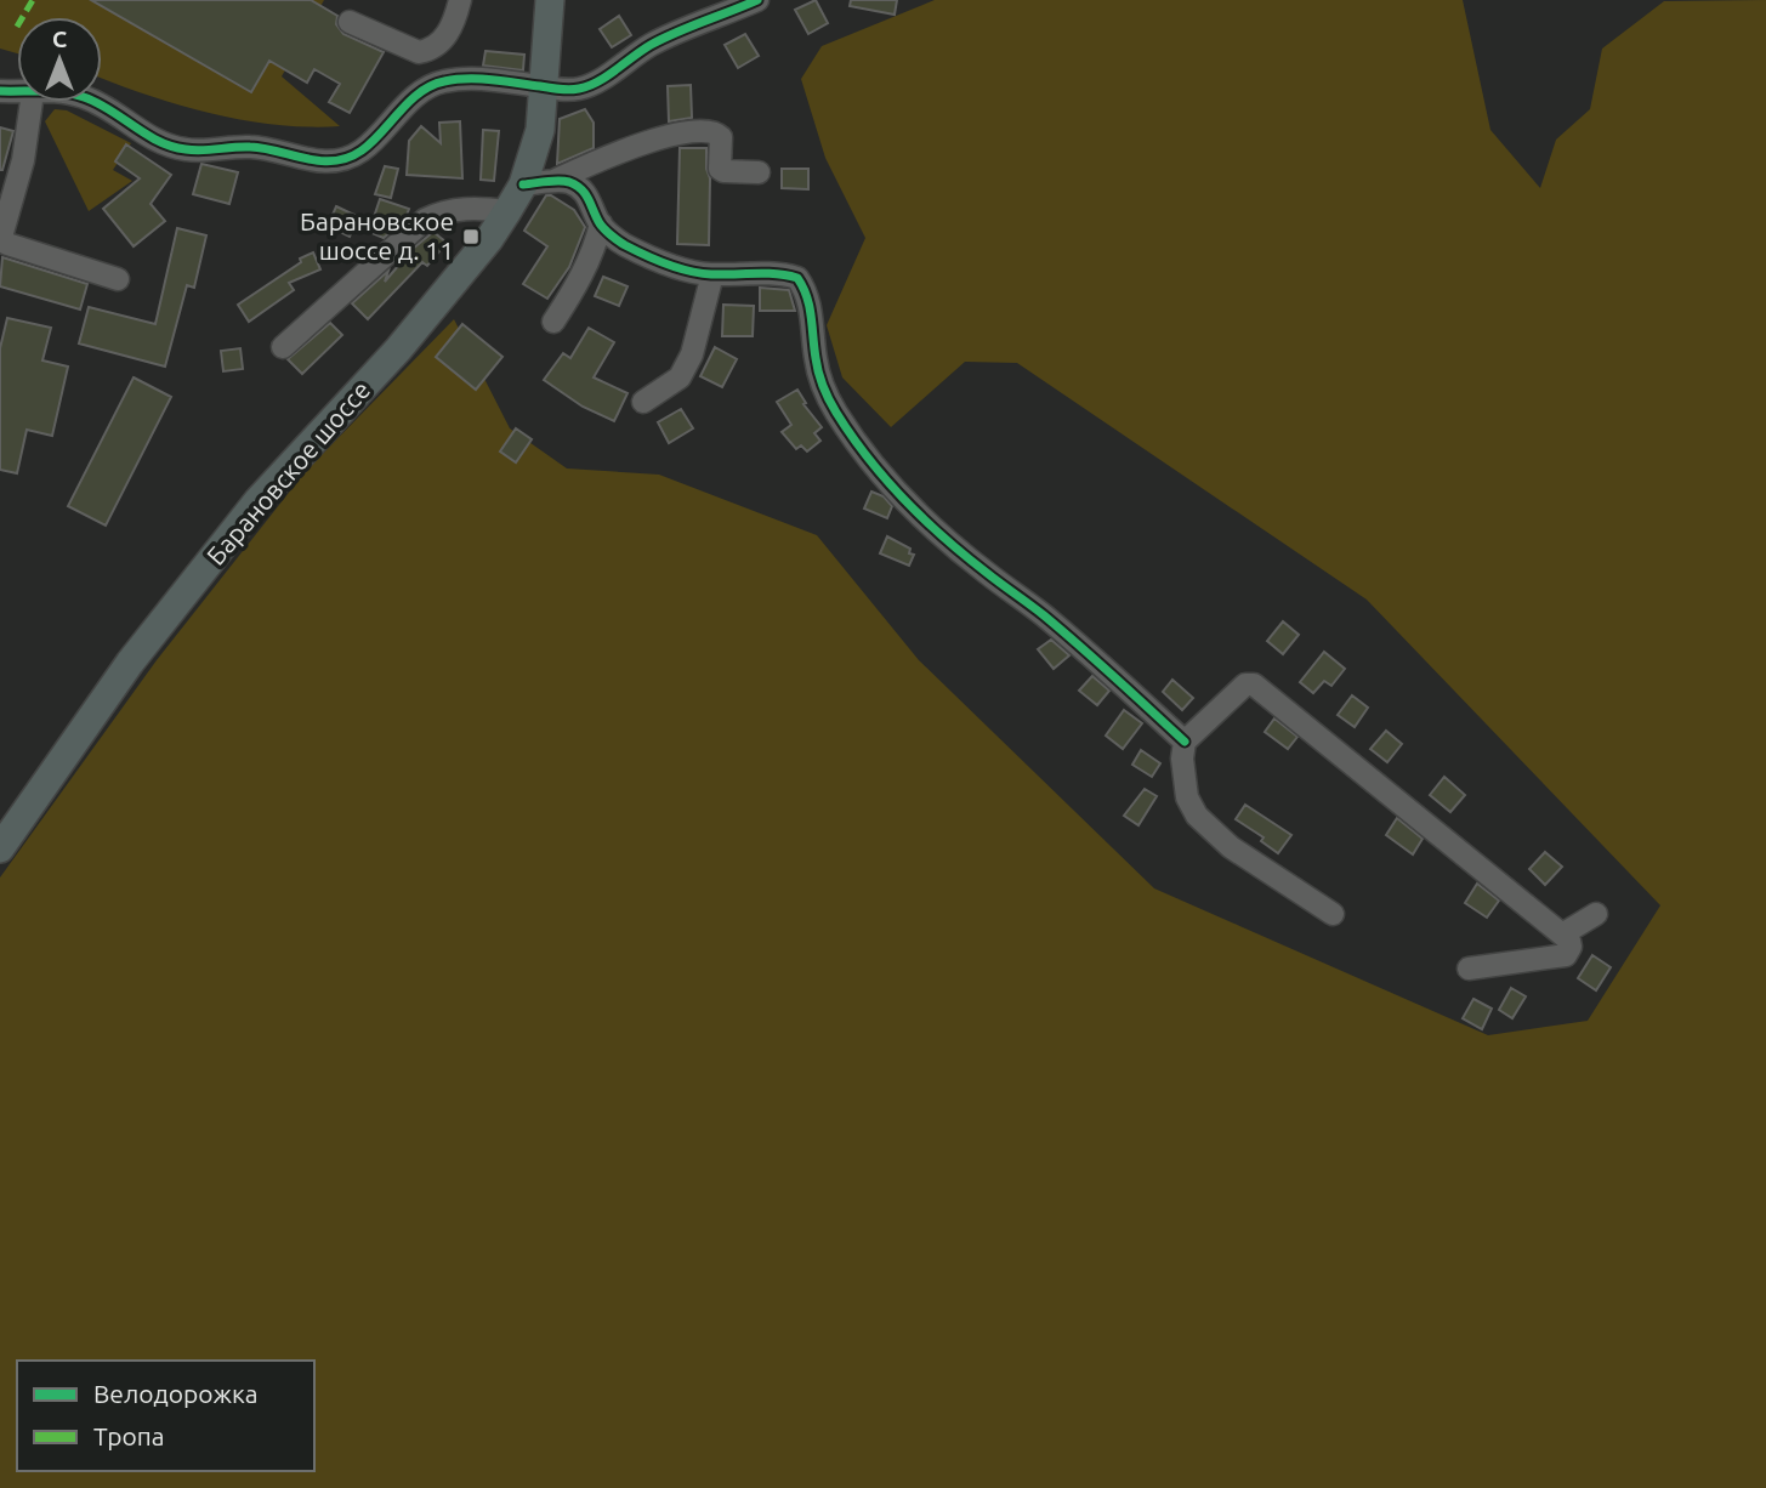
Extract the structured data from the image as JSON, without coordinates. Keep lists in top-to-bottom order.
{
  "streets": {
    "main road": ["Барановское шоссе"]
  },
  "places": {
    "transit": ["Барановское шоссе д. 11"]
  },
  "legend": ["Велодорожка", "Тропа"],
  "north": "top"
}
